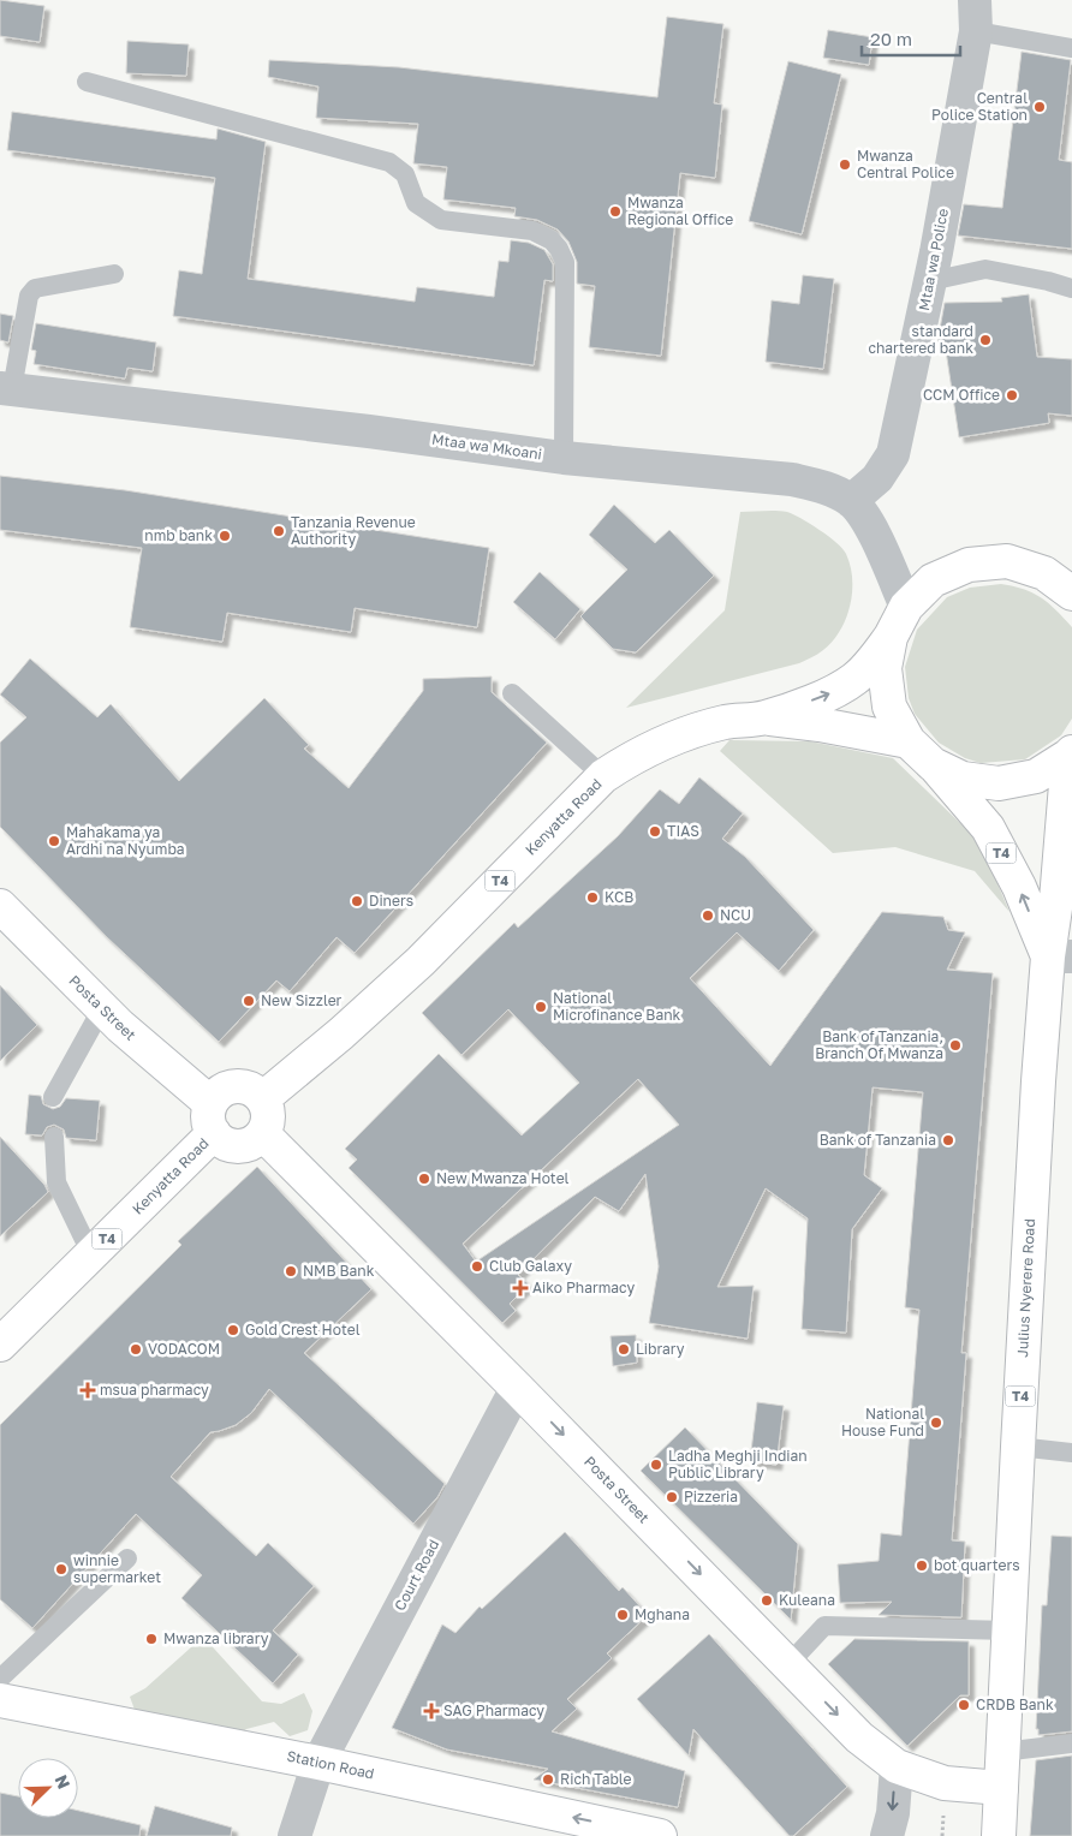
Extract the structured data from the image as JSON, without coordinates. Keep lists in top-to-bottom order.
{
  "streets": {
    "main road": [
      "Kenyatta Road",
      "T4",
      "Posta Street",
      "Julius Nyerere Road",
      "Station Road"
    ],
    "street": ["Mtaa wa Police", "Mtaa wa Mkoani", "Court Road"]
  },
  "crossings": [
    ["Mtaa wa Police", "Mtaa wa Mkoani"],
    ["Mtaa wa Mkoani", "Kenyatta Road"],
    ["Kenyatta Road", "Posta Street"],
    ["Posta Street", "Julius Nyerere Road"],
    ["Posta Street", "Court Road"],
    ["Court Road", "Station Road"]
  ],
  "one_way": ["Posta Street", "Station Road"],
  "places": {
    "other": [
      "Central Police Station",
      "Mwanza Central Police",
      "Mwanza Regional Office",
      "standard chartered bank",
      "CCM Office",
      "Tanzania Revenue Authority",
      "nmb bank",
      "TIAS",
      "Mahakama ya Ardhi na Nyumba",
      "KCB",
      "Diners",
      "NCU",
      "New Sizzler",
      "National Microfinance Bank",
      "Bank of Tanzania, Branch Of Mwanza",
      "Bank of Tanzania",
      "New Mwanza Hotel",
      "Club Galaxy",
      "NMB Bank",
      "Gold Crest Hotel",
      "VODACOM",
      "Library",
      "National House Fund",
      "Ladha Meghji Indian Public Library",
      "Pizzeria",
      "bot quarters",
      "winnie supermarket",
      "Kuleana",
      "Mghana",
      "Mwanza library",
      "CRDB Bank",
      "Rich Table"
    ],
    "health": ["Aiko Pharmacy", "msua pharmacy", "SAG Pharmacy"]
  },
  "scale_bar": "20 m",
  "north": "top right"
}
